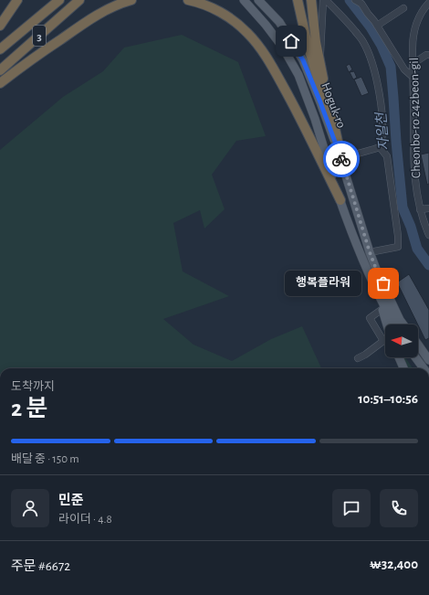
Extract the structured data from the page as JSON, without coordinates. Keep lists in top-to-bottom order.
{
  "streets": {
    "highway": ["3"],
    "main road": ["Hoguk-ro"],
    "street": ["Cheonbo-ro 242beon-gil"]
  },
  "water": ["자일천"],
  "places": ["행복플라워"],
  "north": "left",
  "page": {
    "bubble": "행복플라워",
    "heading": ["2 분", "도착까지", "10:51–10:56"],
    "panel": [
      "민준",
      "라이더 · 4.8",
      "주문 #6672",
      "₩32,400"
    ],
    "bar": "배달 중 · 150 m"
  }
}
